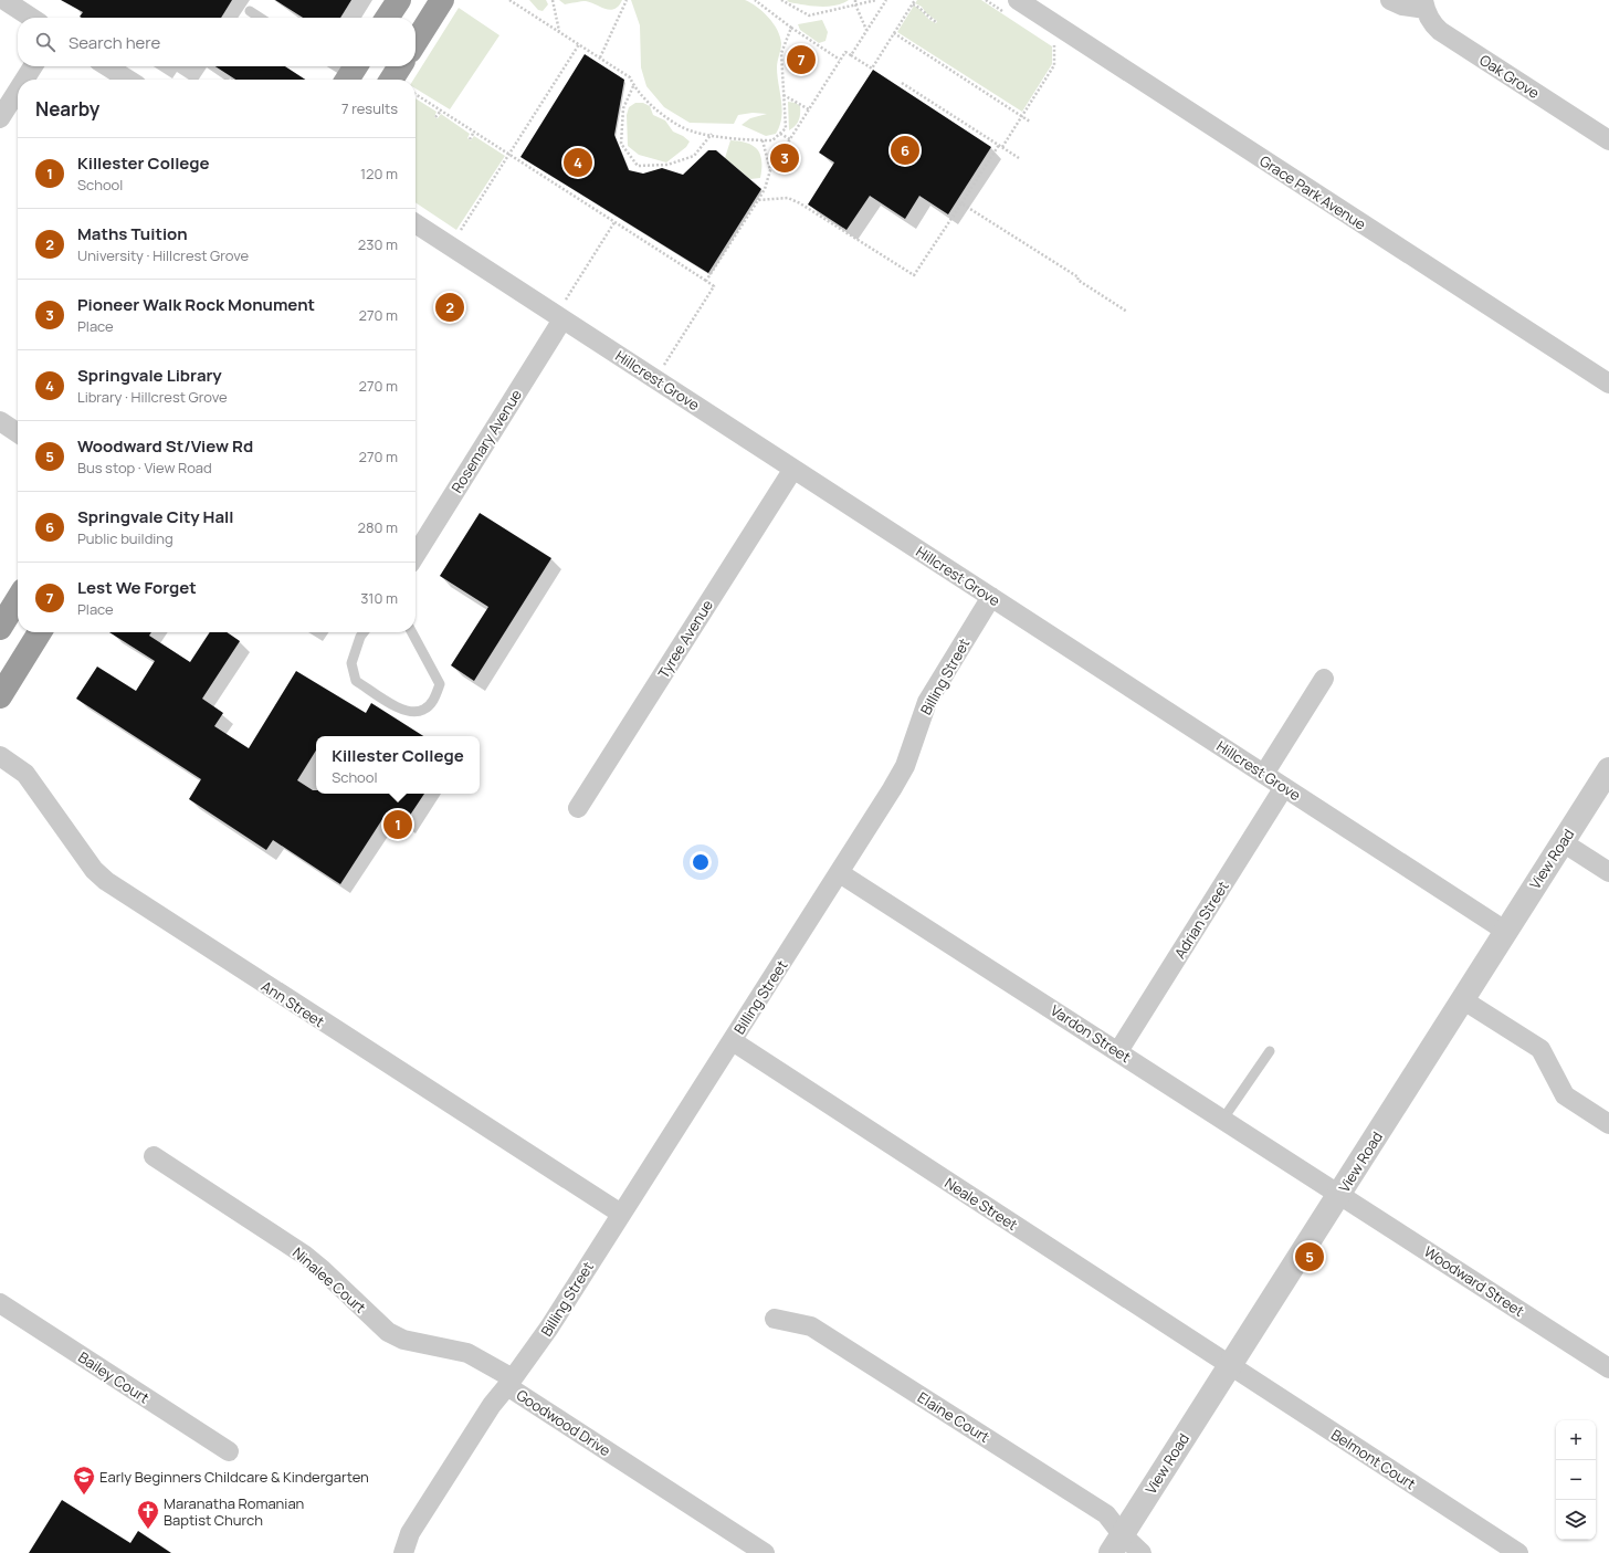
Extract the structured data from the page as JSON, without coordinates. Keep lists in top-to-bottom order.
{
  "streets": {
    "street": [
      "Oak Grove",
      "Grace Park Avenue",
      "Hillcrest Grove",
      "Rosemary Avenue",
      "Tyree Avenue",
      "Billing Street",
      "View Road",
      "Adrian Street",
      "Ann Street",
      "Vardon Street",
      "Neale Street",
      "Ninalee Court",
      "Woodward Street",
      "Bailey Court",
      "Elaine Court",
      "Goodwood Drive",
      "Belmont Court"
    ]
  },
  "crossings": [
    ["Hillcrest Grove", "Rosemary Avenue"],
    ["Hillcrest Grove", "Tyree Avenue"],
    ["Hillcrest Grove", "Billing Street"],
    ["Hillcrest Grove", "View Road"],
    ["Hillcrest Grove", "Adrian Street"],
    ["Billing Street", "Ann Street"],
    ["Billing Street", "Vardon Street"],
    ["Billing Street", "Neale Street"],
    ["Billing Street", "Ninalee Court"],
    ["Billing Street", "Goodwood Drive"],
    ["View Road", "Vardon Street"],
    ["View Road", "Neale Street"],
    ["View Road", "Woodward Street"],
    ["View Road", "Elaine Court"],
    ["View Road", "Belmont Court"],
    ["Adrian Street", "Vardon Street"],
    ["Vardon Street", "Woodward Street"],
    ["Neale Street", "Belmont Court"],
    ["Ninalee Court", "Goodwood Drive"]
  ],
  "places": {
    "school or university": ["Early Beginners Childcare & Kindergarten"],
    "church": ["Maranatha Romanian Baptist Church"]
  },
  "page": {
    "search": "Search here",
    "pins": [
      "7",
      "6",
      "3",
      "4",
      "2",
      "1",
      "5"
    ],
    "heading": ["Nearby", "7 results"],
    "list": [
      {
        "mark": "1",
        "name": "Killester College",
        "note": "School",
        "value": "120 m"
      },
      {
        "mark": "2",
        "name": "Maths Tuition",
        "note": "University · Hillcrest Grove",
        "value": "230 m"
      },
      {
        "mark": "3",
        "name": "Pioneer Walk Rock Monument",
        "note": "Place",
        "value": "270 m"
      },
      {
        "mark": "4",
        "name": "Springvale Library",
        "note": "Library · Hillcrest Grove",
        "value": "270 m"
      },
      {
        "mark": "5",
        "name": "Woodward St/View Rd",
        "note": "Bus stop · View Road",
        "value": "270 m"
      },
      {
        "mark": "6",
        "name": "Springvale City Hall",
        "note": "Public building",
        "value": "280 m"
      },
      {
        "mark": "7",
        "name": "Lest We Forget",
        "note": "Place",
        "value": "310 m"
      }
    ],
    "popup": ["Killester College", "School"],
    "map_buttons": ["+", "−"]
  }
}
